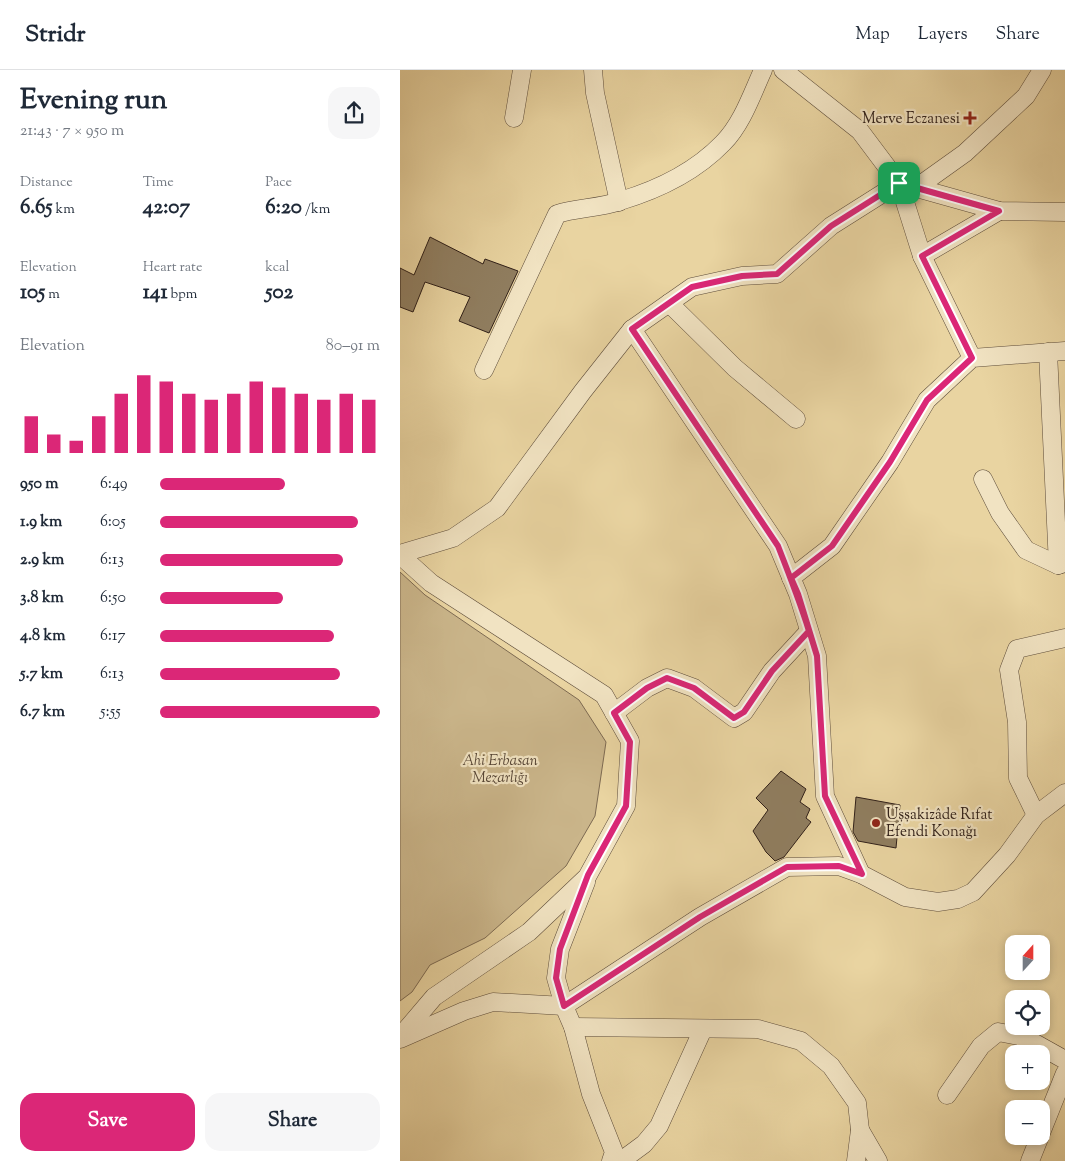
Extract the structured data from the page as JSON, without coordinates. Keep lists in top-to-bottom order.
{
  "parks": ["Ahi Erbasan Mezarlığı"],
  "places": {
    "health": ["Merve Eczanesi"],
    "other": ["Uşşakizâde Rıfat Efendi Konağı"]
  },
  "north": "top",
  "page": {
    "header": "Stridr",
    "nav": ["Map", "Layers", "Share"],
    "heading": ["Evening run", "21:43 · 7 × 950 m"],
    "stats": [
      ["Distance", "6.65 km"],
      ["Time", "42:07"],
      ["Pace", "6:20 /km"],
      ["Elevation", "105 m"],
      ["Heart rate", "141 bpm"],
      ["kcal", "502"]
    ],
    "chart": ["Elevation", "80–91 m"],
    "list": [
      {
        "name": "950 m",
        "note": "6:49"
      },
      {
        "name": "1.9 km",
        "note": "6:05"
      },
      {
        "name": "2.9 km",
        "note": "6:13"
      },
      {
        "name": "3.8 km",
        "note": "6:50"
      },
      {
        "name": "4.8 km",
        "note": "6:17"
      },
      {
        "name": "5.7 km",
        "note": "6:13"
      },
      {
        "name": "6.7 km",
        "note": "5:55"
      }
    ],
    "map_buttons": ["+", "−"],
    "buttons": ["Save", "Share"]
  }
}
